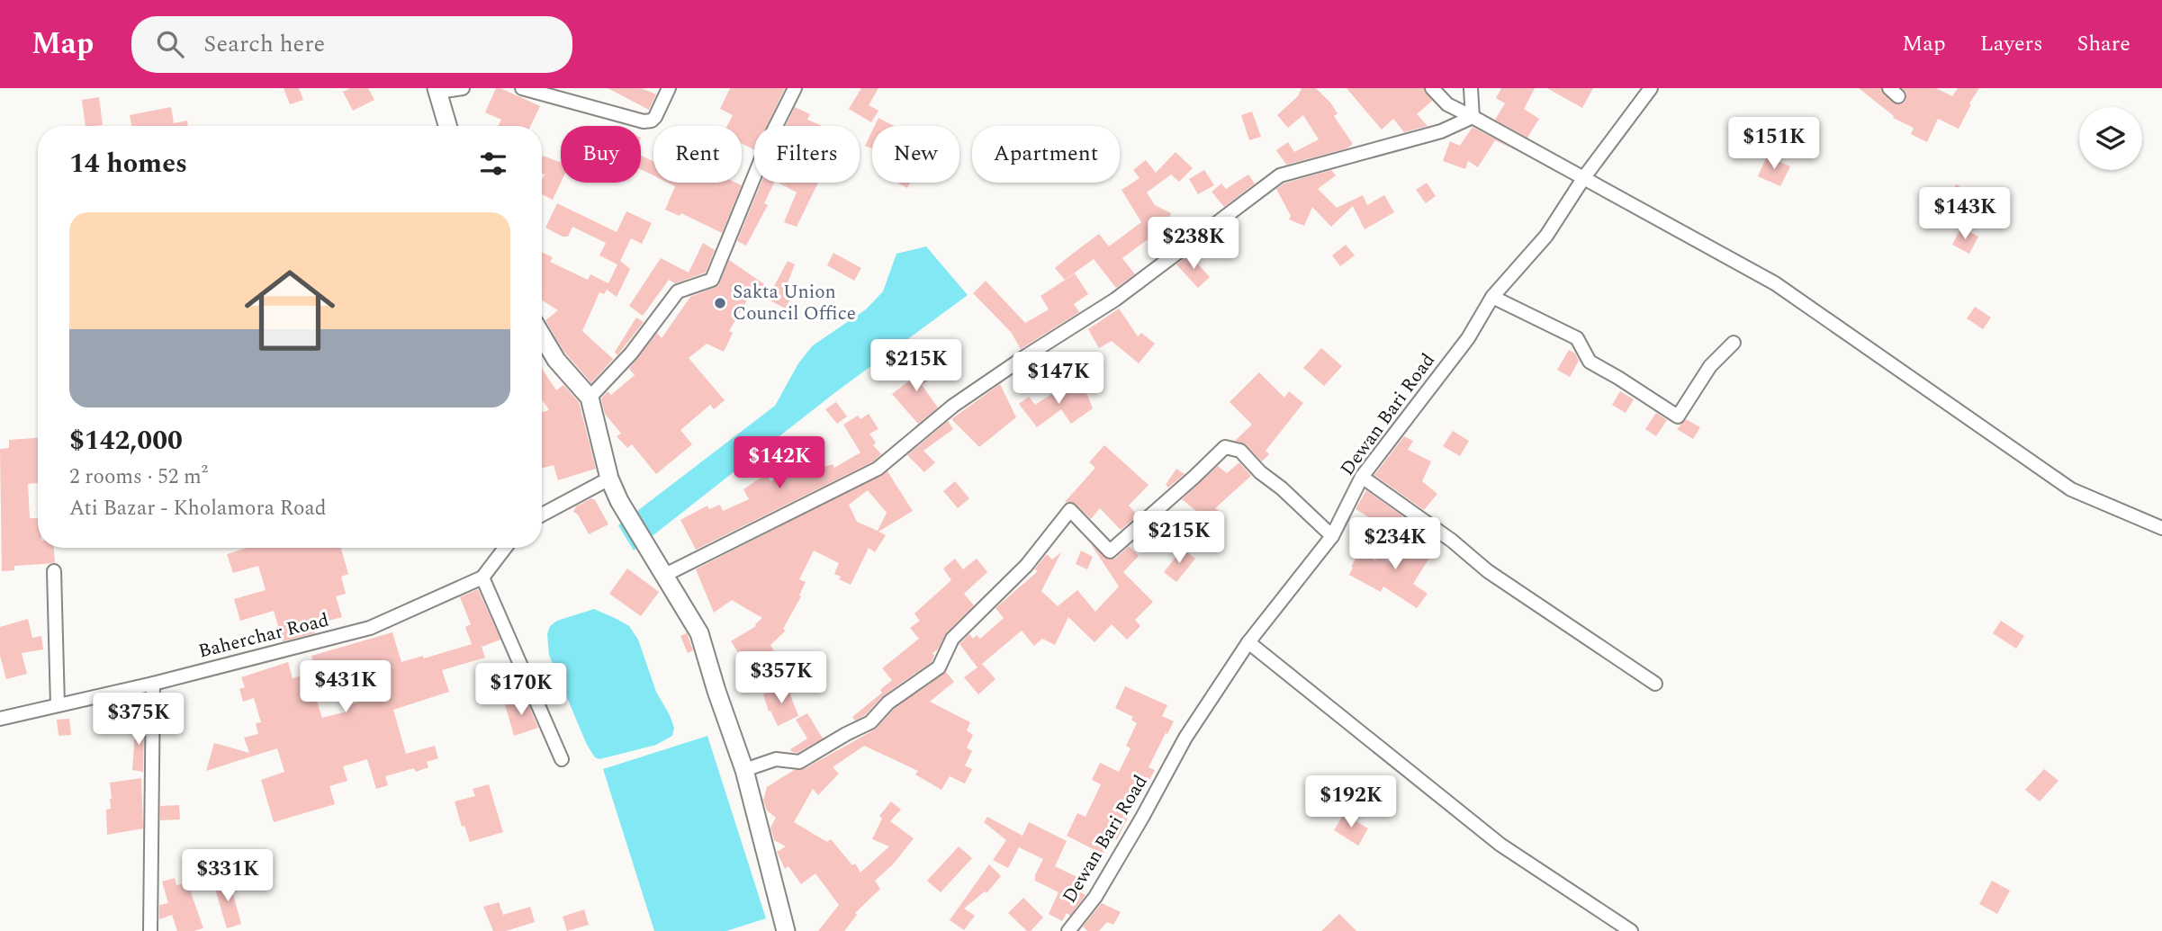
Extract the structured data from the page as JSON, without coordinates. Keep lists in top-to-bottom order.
{
  "streets": {
    "street": ["Dewan Bari Road", "Baherchar Road"]
  },
  "places": ["Sakta Union Council Office"],
  "page": {
    "header": "Map",
    "search": "Search here",
    "nav": ["Map", "Layers", "Share"],
    "price": [
      "$151K",
      "$143K",
      "$238K",
      "$215K",
      "$147K",
      "$142K",
      "$215K",
      "$234K",
      "$357K",
      "$431K",
      "$170K",
      "$375K",
      "$192K",
      "$331K"
    ],
    "chip": [
      "Buy",
      "Rent",
      "Filters",
      "New",
      "Apartment"
    ],
    "heading": "14 homes",
    "list": [
      {
        "name": "$142,000",
        "note": "2 rooms · 52 m² · Ati Bazar - Kholamora Road"
      }
    ]
  }
}
